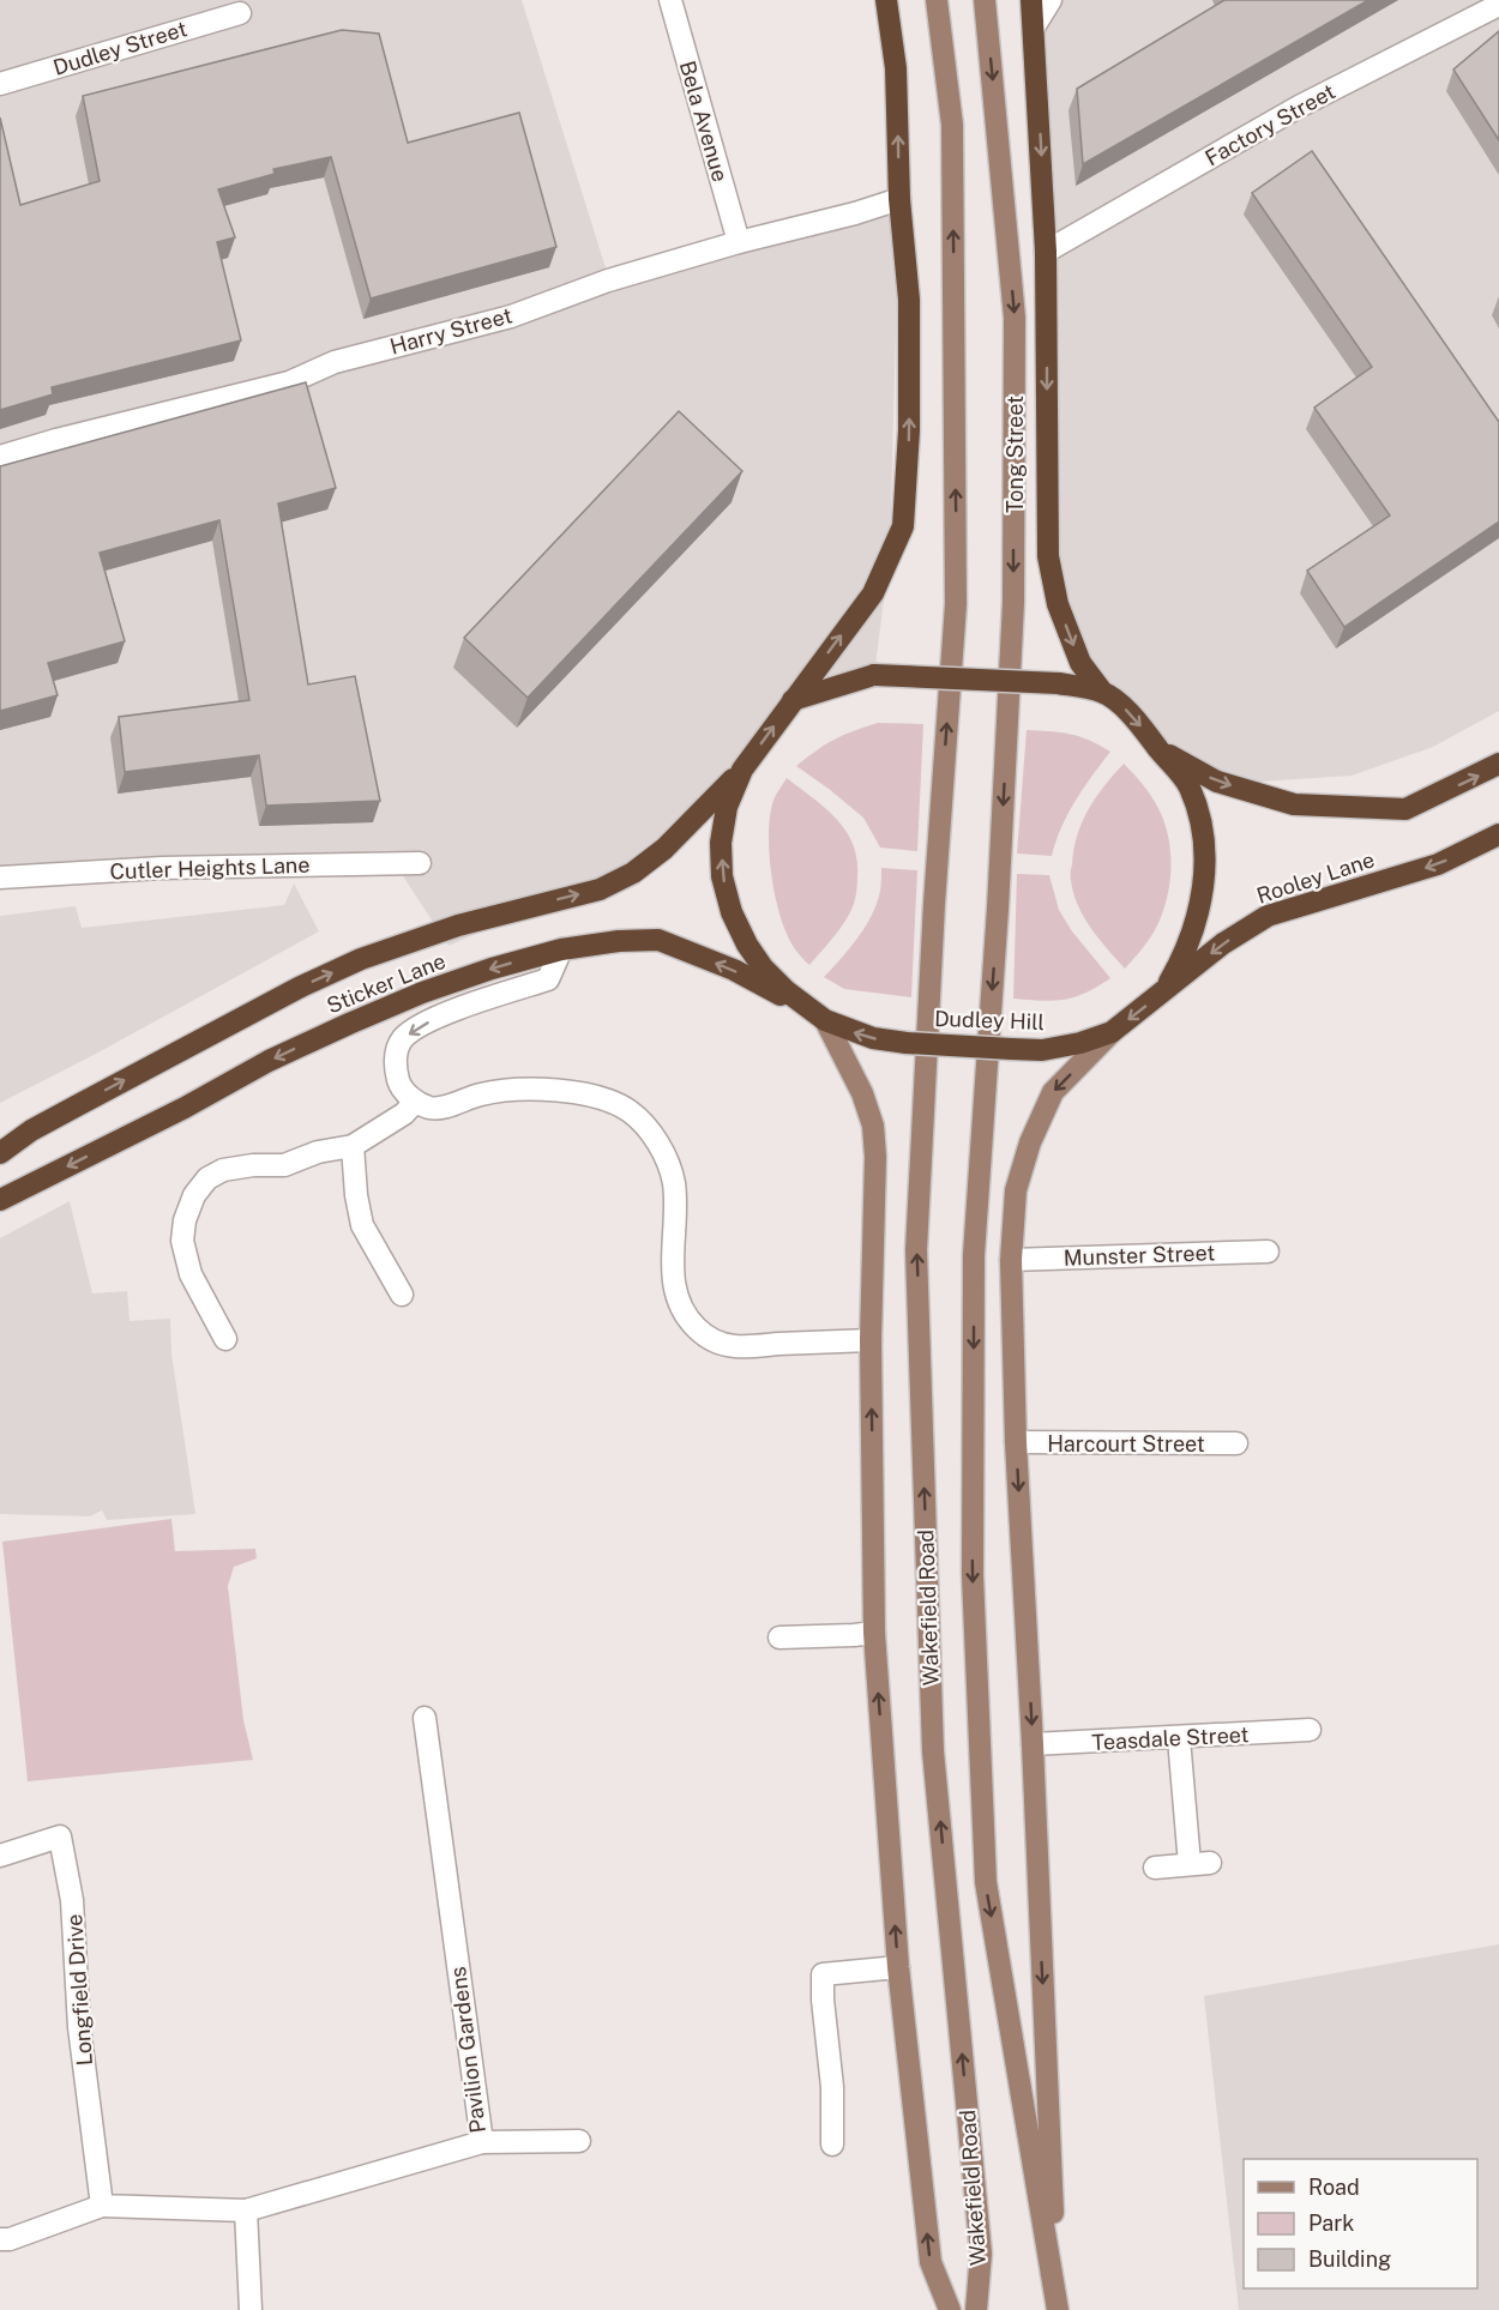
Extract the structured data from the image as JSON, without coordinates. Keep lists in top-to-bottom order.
{
  "streets": {
    "highway": ["Rooley Lane", "Sticker Lane", "Dudley Hill"],
    "main road": ["Tong Street", "Wakefield Road"],
    "street": [
      "Dudley Street",
      "Bela Avenue",
      "Factory Street",
      "Harry Street",
      "Cutler Heights Lane",
      "Munster Street",
      "Harcourt Street",
      "Teasdale Street",
      "Longfield Drive",
      "Pavilion Gardens"
    ]
  },
  "crossings": [
    ["Bela Avenue", "Harry Street"],
    ["Rooley Lane", "Dudley Hill"],
    ["Sticker Lane", "Dudley Hill"]
  ],
  "one_way": ["Rooley Lane"],
  "legend": ["Road", "Park", "Building"]
}
